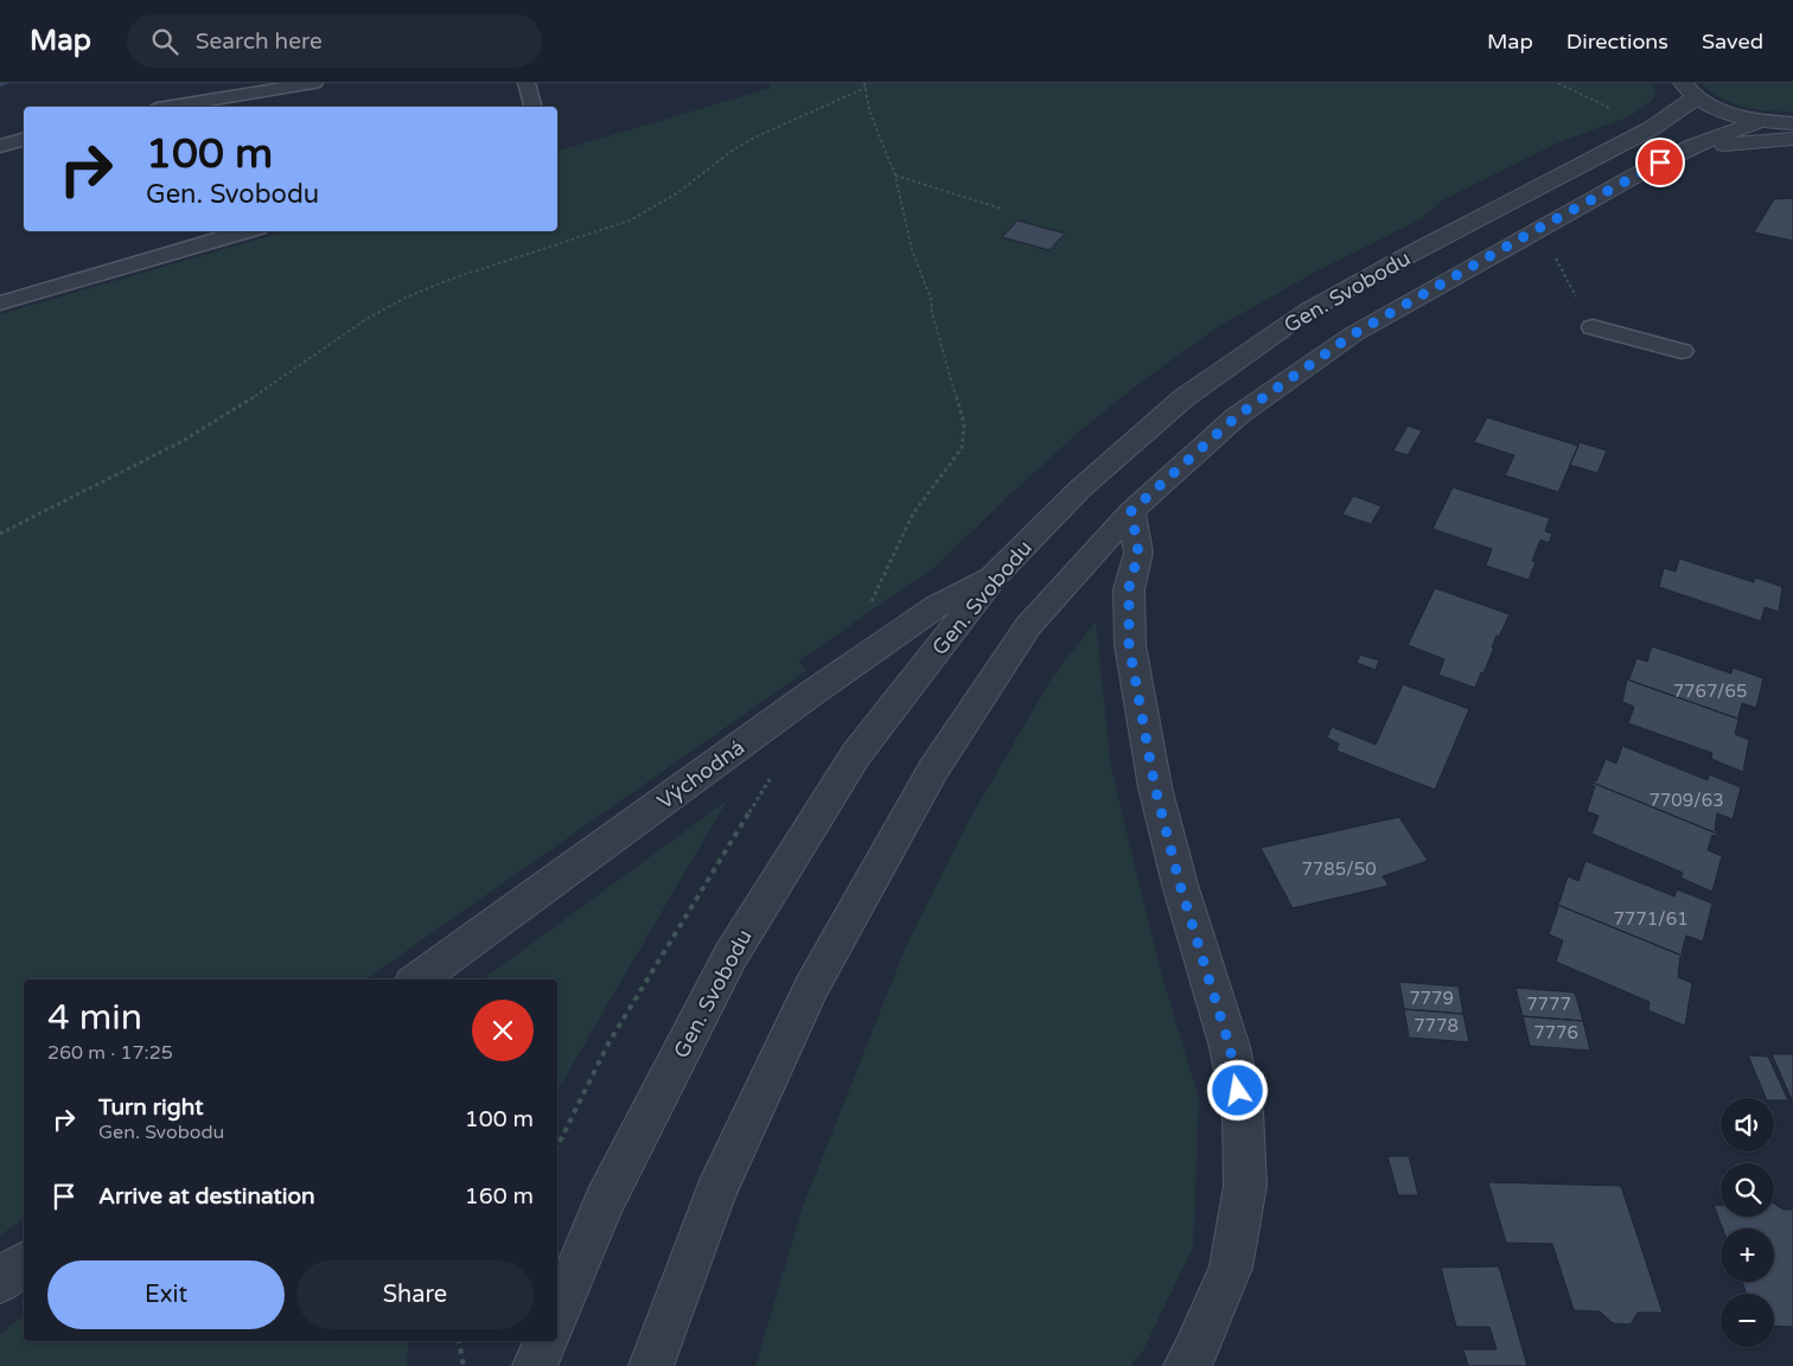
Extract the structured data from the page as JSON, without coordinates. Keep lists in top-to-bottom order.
{
  "streets": {
    "street": ["Gen. Svobodu", "Východná"]
  },
  "crossings": [
    ["Gen. Svobodu", "Východná"]
  ],
  "house_numbers": [
    "7767/65",
    "7709/63",
    "7785/50",
    "7771/61",
    "7779",
    "7777",
    "7778",
    "7776"
  ],
  "page": {
    "header": "Map",
    "search": "Search here",
    "nav": ["Map", "Directions", "Saved"],
    "turn": ["100 m", "Gen. Svobodu"],
    "heading": ["4 min", "260 m · 17:25"],
    "list": [
      {
        "name": "Turn right",
        "note": "Gen. Svobodu",
        "value": "100 m"
      },
      {
        "name": "Arrive at destination",
        "value": "160 m"
      }
    ],
    "map_buttons": ["+", "−"],
    "buttons": ["Exit", "Share"]
  }
}
